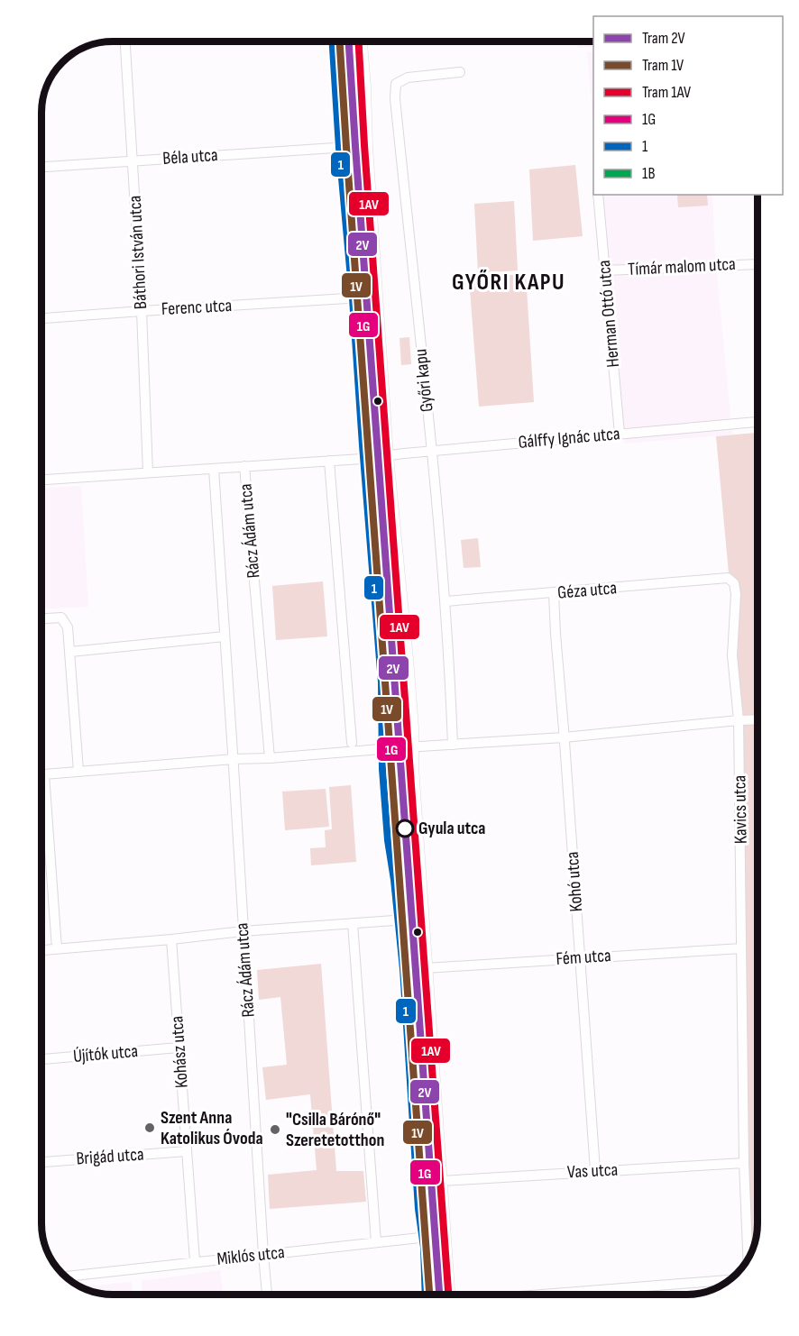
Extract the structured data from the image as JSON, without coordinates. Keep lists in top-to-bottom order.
{
  "streets": {
    "street": [
      "Béla utca",
      "Báthori István utca",
      "Tímár malom utca",
      "Ferenc utca",
      "Herman Ottó utca",
      "Győri kapu",
      "Gálffy Ignác utca",
      "Rácz Ádám utca",
      "Géza utca",
      "Kavics utca",
      "Kohó utca",
      "Fém utca",
      "Kohász utca",
      "Újítók utca",
      "Brigád utca",
      "Vas utca",
      "Miklós utca"
    ]
  },
  "crossings": [
    ["Béla utca", "Báthori István utca"],
    ["Báthori István utca", "Ferenc utca"],
    ["Báthori István utca", "Gálffy Ignác utca"],
    ["Tímár malom utca", "Herman Ottó utca"],
    ["Herman Ottó utca", "Gálffy Ignác utca"],
    ["Győri kapu", "Gálffy Ignác utca"],
    ["Győri kapu", "Géza utca"],
    ["Gálffy Ignác utca", "Rácz Ádám utca"],
    ["Rácz Ádám utca", "Miklós utca"],
    ["Géza utca", "Kavics utca"],
    ["Géza utca", "Kohó utca"],
    ["Kavics utca", "Fém utca"],
    ["Kavics utca", "Vas utca"],
    ["Kohó utca", "Fém utca"],
    ["Kohó utca", "Vas utca"],
    ["Kohász utca", "Újítók utca"],
    ["Kohász utca", "Brigád utca"],
    ["Kohász utca", "Miklós utca"]
  ],
  "districts": ["GYŐRI KAPU"],
  "places": ["Gyula utca", "Szent Anna Katolikus Óvoda", "\"Csilla Bárónő\" Szeretetotthon"],
  "lines": [
    "tram line 2V",
    "tram line 1V",
    "tram line 1AV",
    "transit line 1G",
    "transit line 1",
    "transit line 1B"
  ],
  "legend": [
    "Tram 2V",
    "Tram 1V",
    "Tram 1AV",
    "1G",
    "1",
    "1B"
  ]
}
